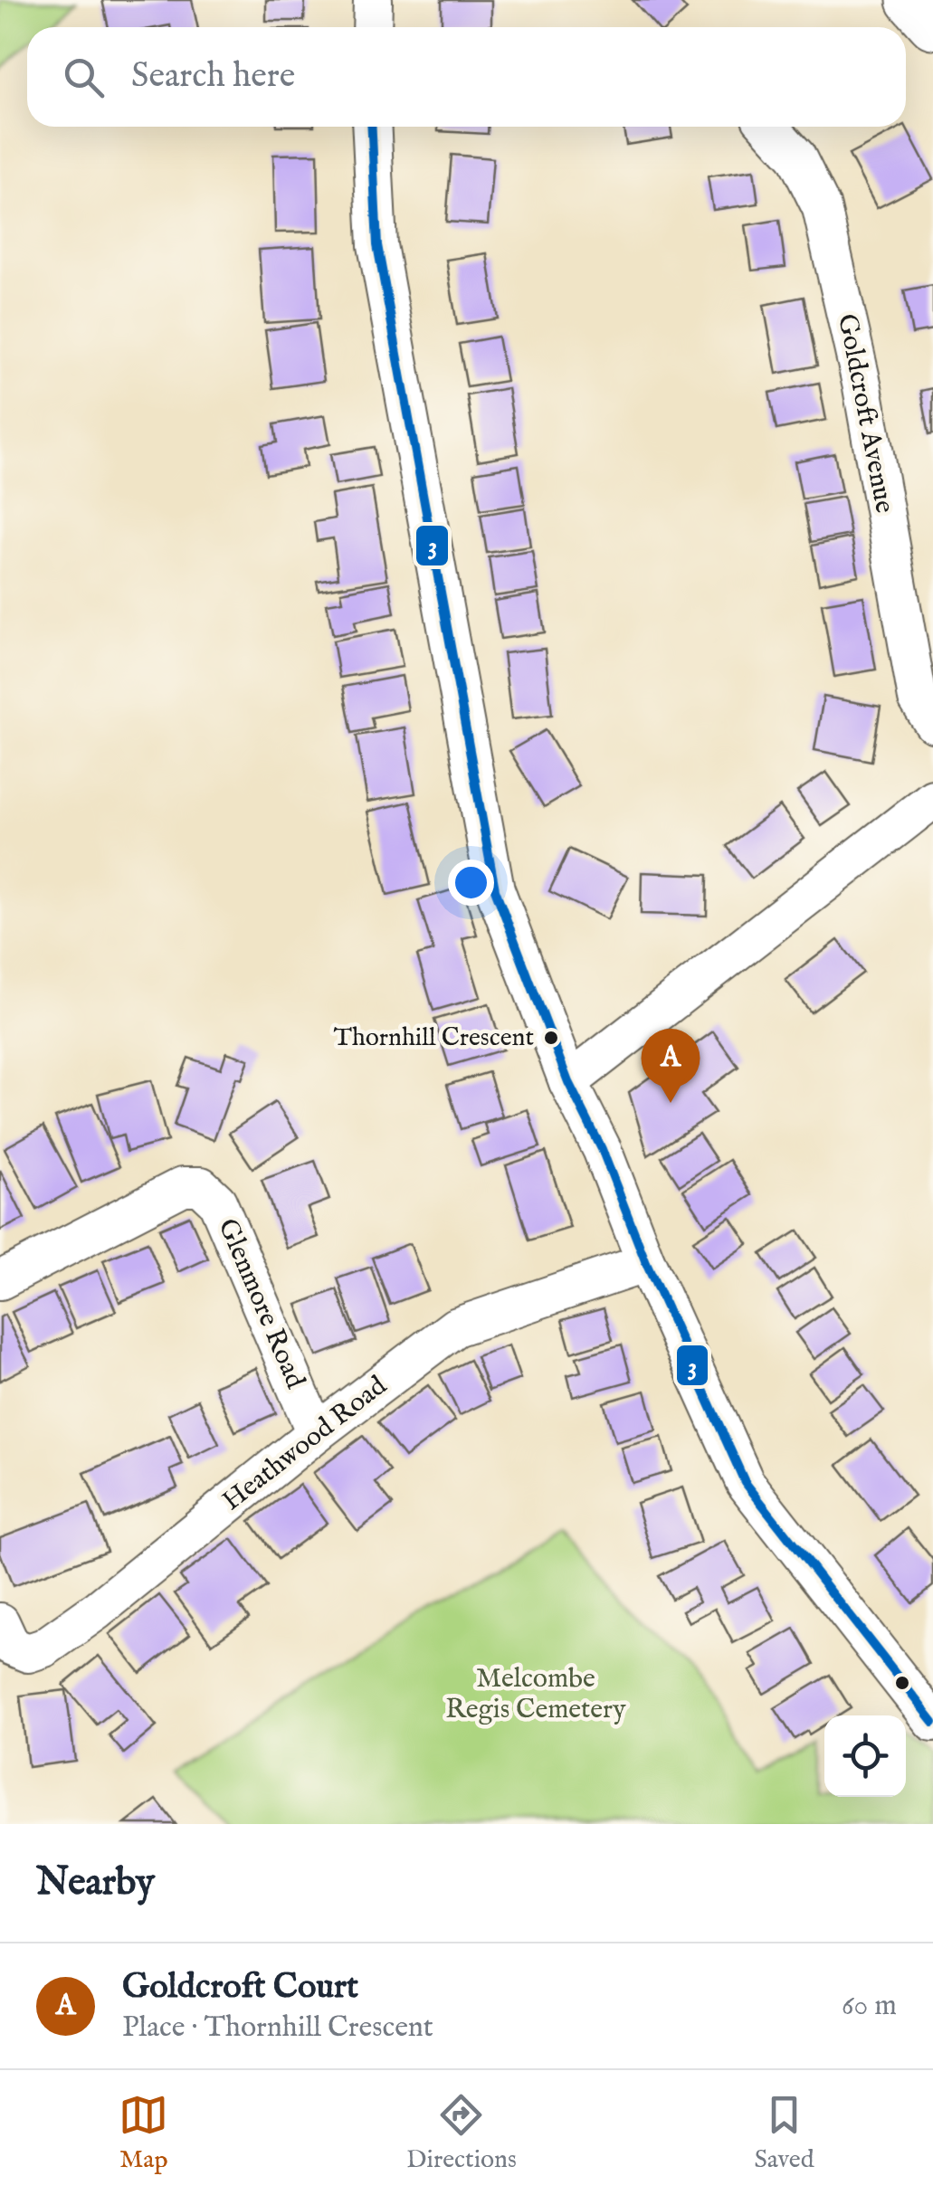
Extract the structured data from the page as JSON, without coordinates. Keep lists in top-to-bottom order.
{
  "streets": {
    "street": ["Goldcroft Avenue", "Glenmore Road", "Heathwood Road"]
  },
  "crossings": [
    ["Glenmore Road", "Heathwood Road"]
  ],
  "parks": ["Melcombe Regis Cemetery"],
  "places": ["Thornhill Crescent"],
  "lines": ["transit line 3"],
  "page": {
    "search": "Search here",
    "pins": "A",
    "heading": "Nearby",
    "list": [
      {
        "mark": "A",
        "name": "Goldcroft Court",
        "note": "Place · Thornhill Crescent",
        "value": "60 m"
      }
    ],
    "nav": ["Map", "Directions", "Saved"]
  }
}
